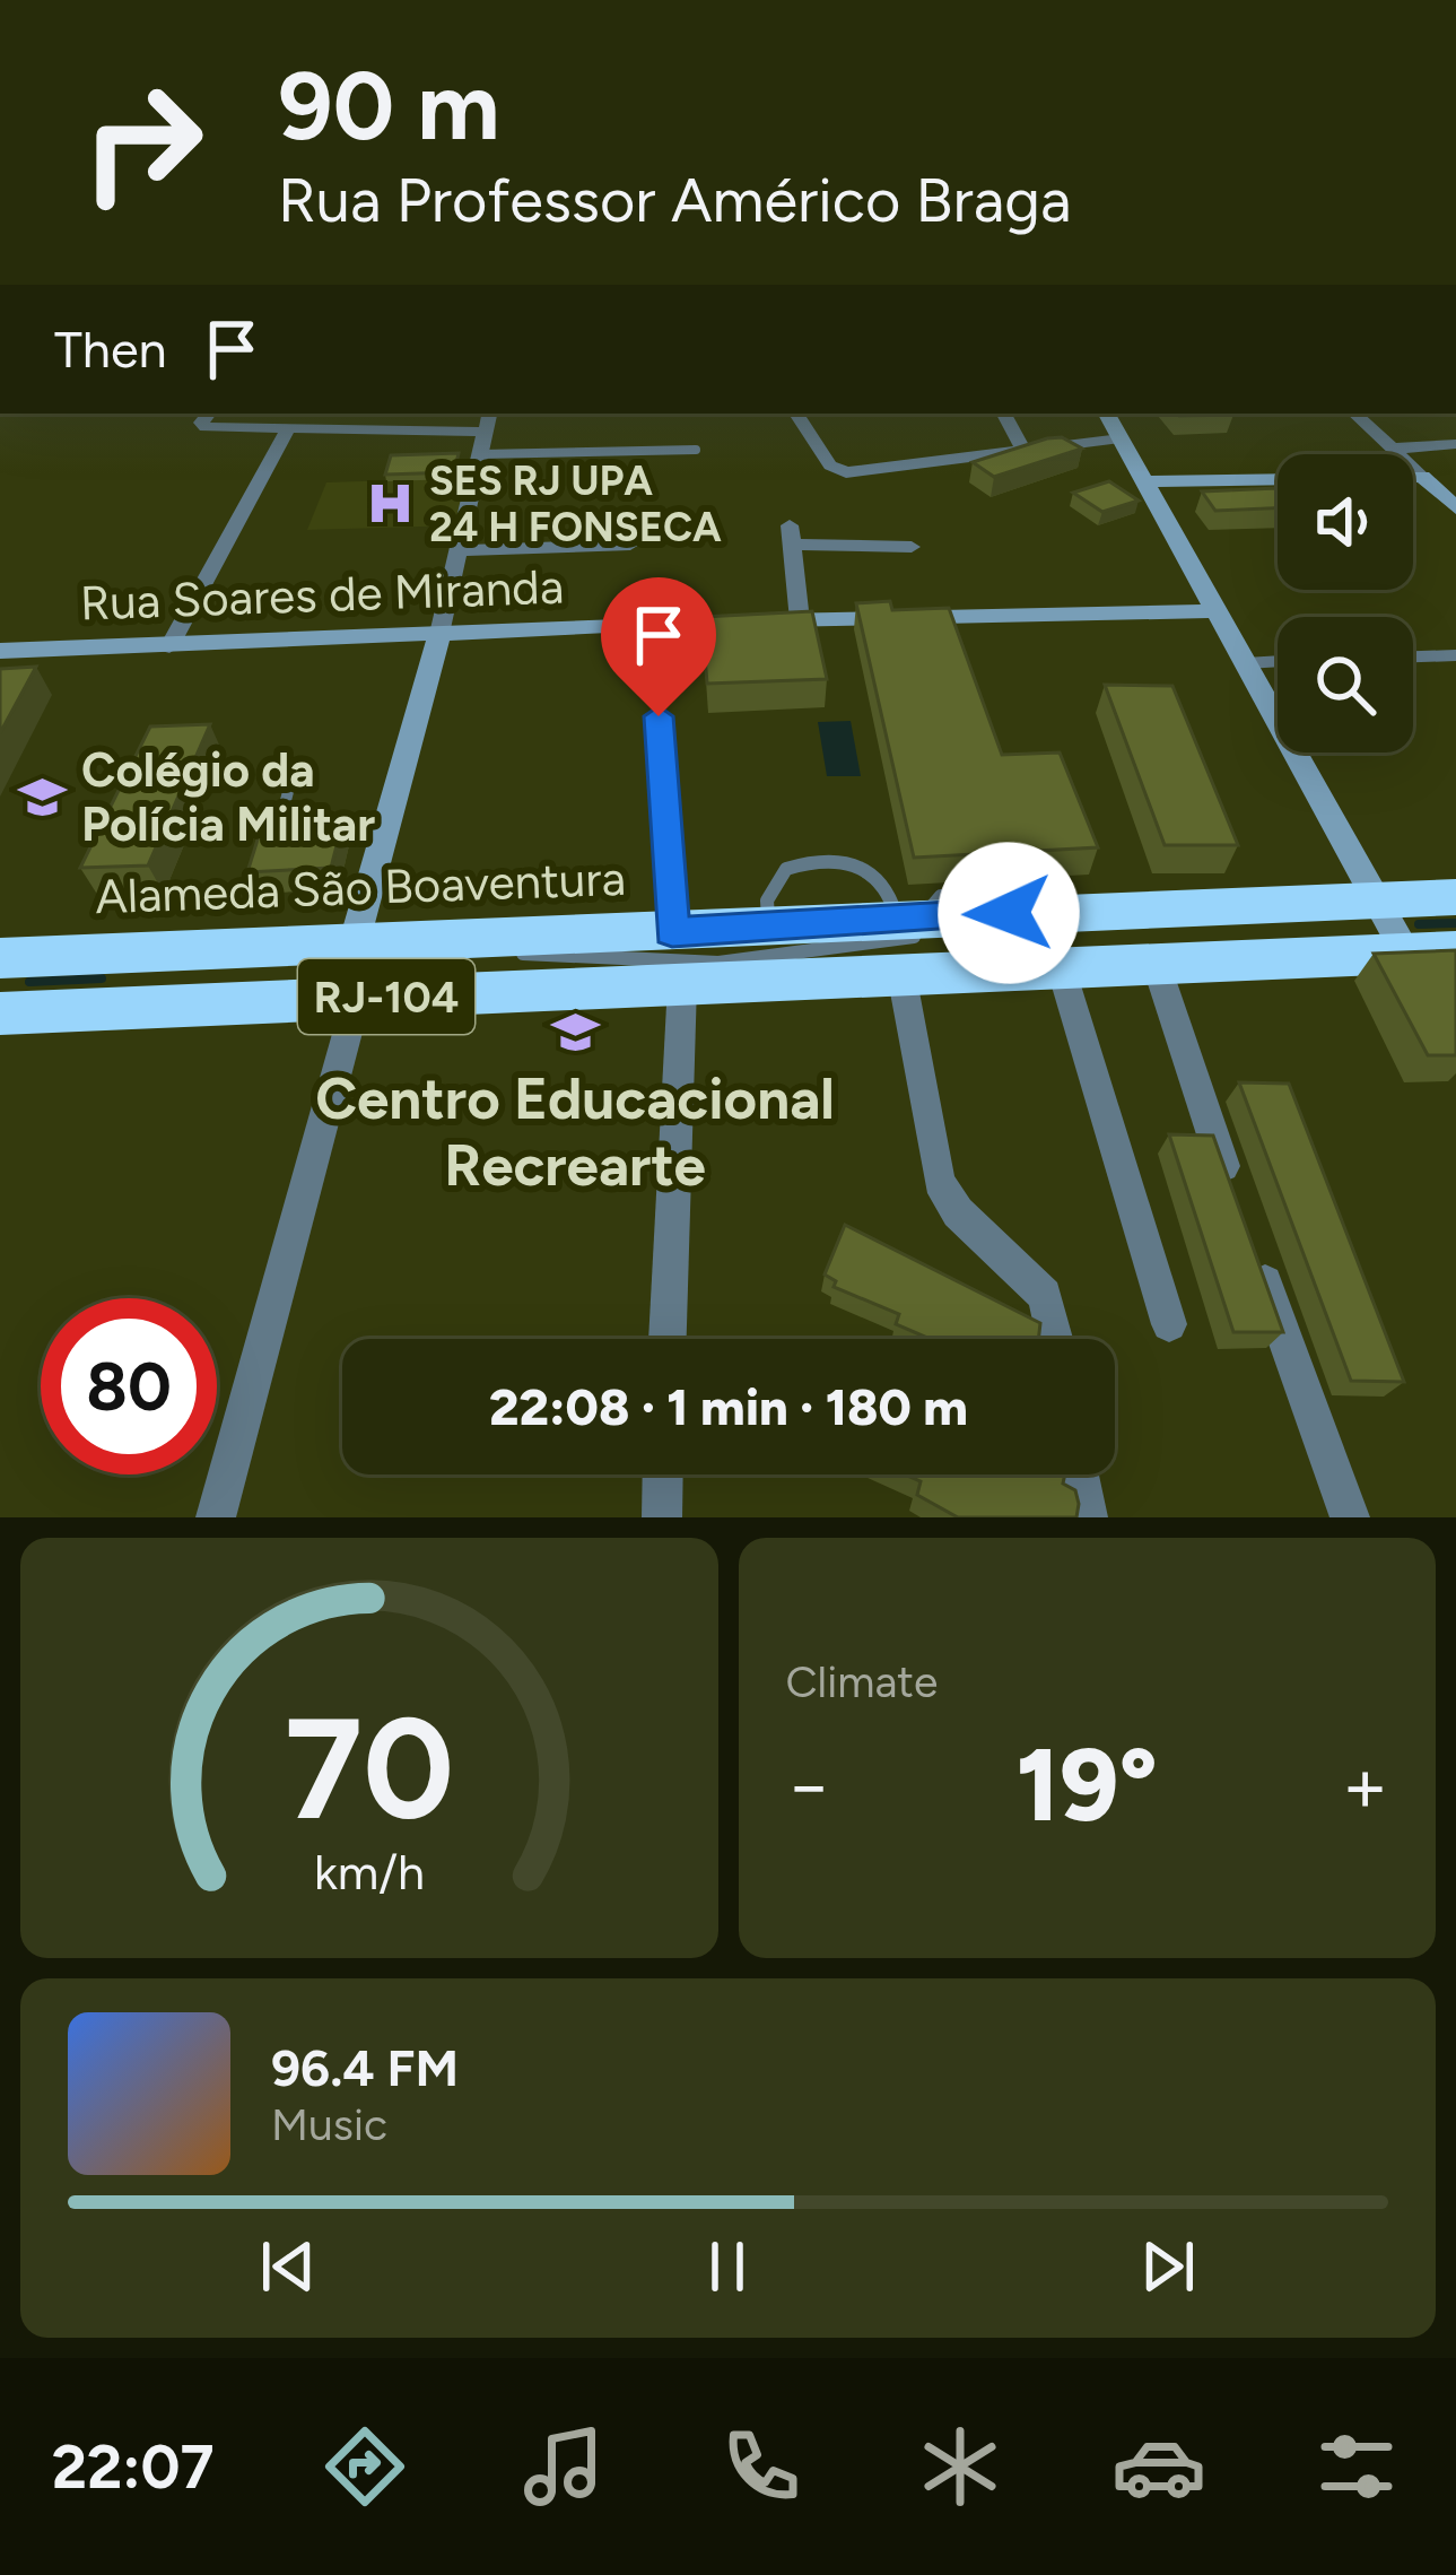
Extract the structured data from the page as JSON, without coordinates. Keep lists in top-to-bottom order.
{
  "streets": {
    "highway": ["Alameda São Boaventura", "RJ-104"],
    "street": ["Rua Soares de Miranda"]
  },
  "places": {
    "hospital": ["SES RJ UPA 24 H FONSECA"],
    "school or university": ["Colégio da Polícia Militar", "Centro Educacional Recrearte"]
  },
  "page": {
    "turn": ["90 m", "Rua Professor Américo Braga"],
    "then": "Then",
    "limit": "80",
    "trip": "22:08 · 1 min · 180 m",
    "tile": "Climate",
    "heat": ["−", "19°", "+"],
    "song": ["96.4 FM", "Music"],
    "tabs": "22:07",
    "gauge": ["70", "km/h"]
  }
}
